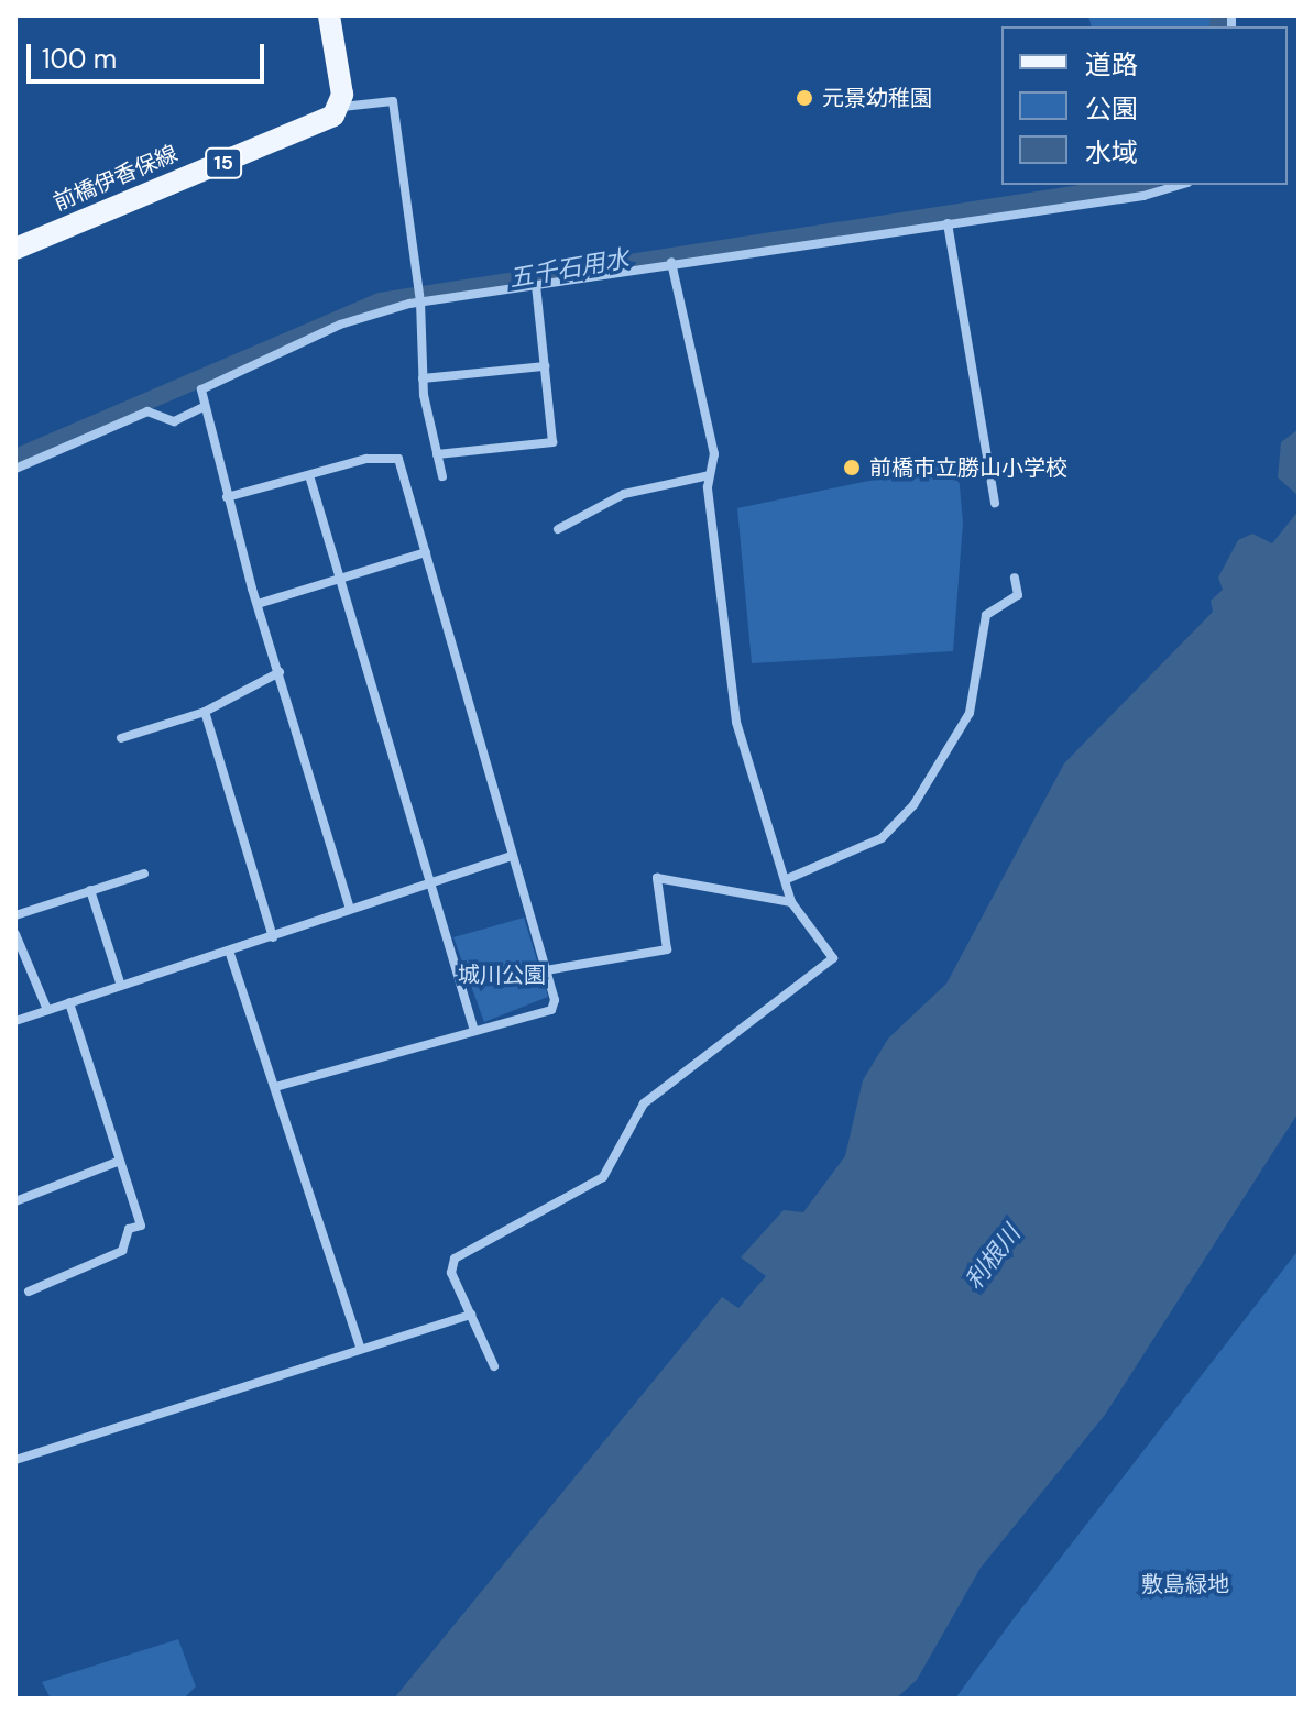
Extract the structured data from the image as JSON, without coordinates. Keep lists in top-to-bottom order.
{
  "streets": {
    "main road": ["15", "前橋伊香保線"]
  },
  "water": ["五千石用水", "利根川"],
  "parks": ["城川公園", "敷島緑地"],
  "places": ["元景幼稚園", "前橋市立勝山小学校"],
  "legend": ["道路", "公園", "水域"],
  "scale_bar": "100 m"
}
